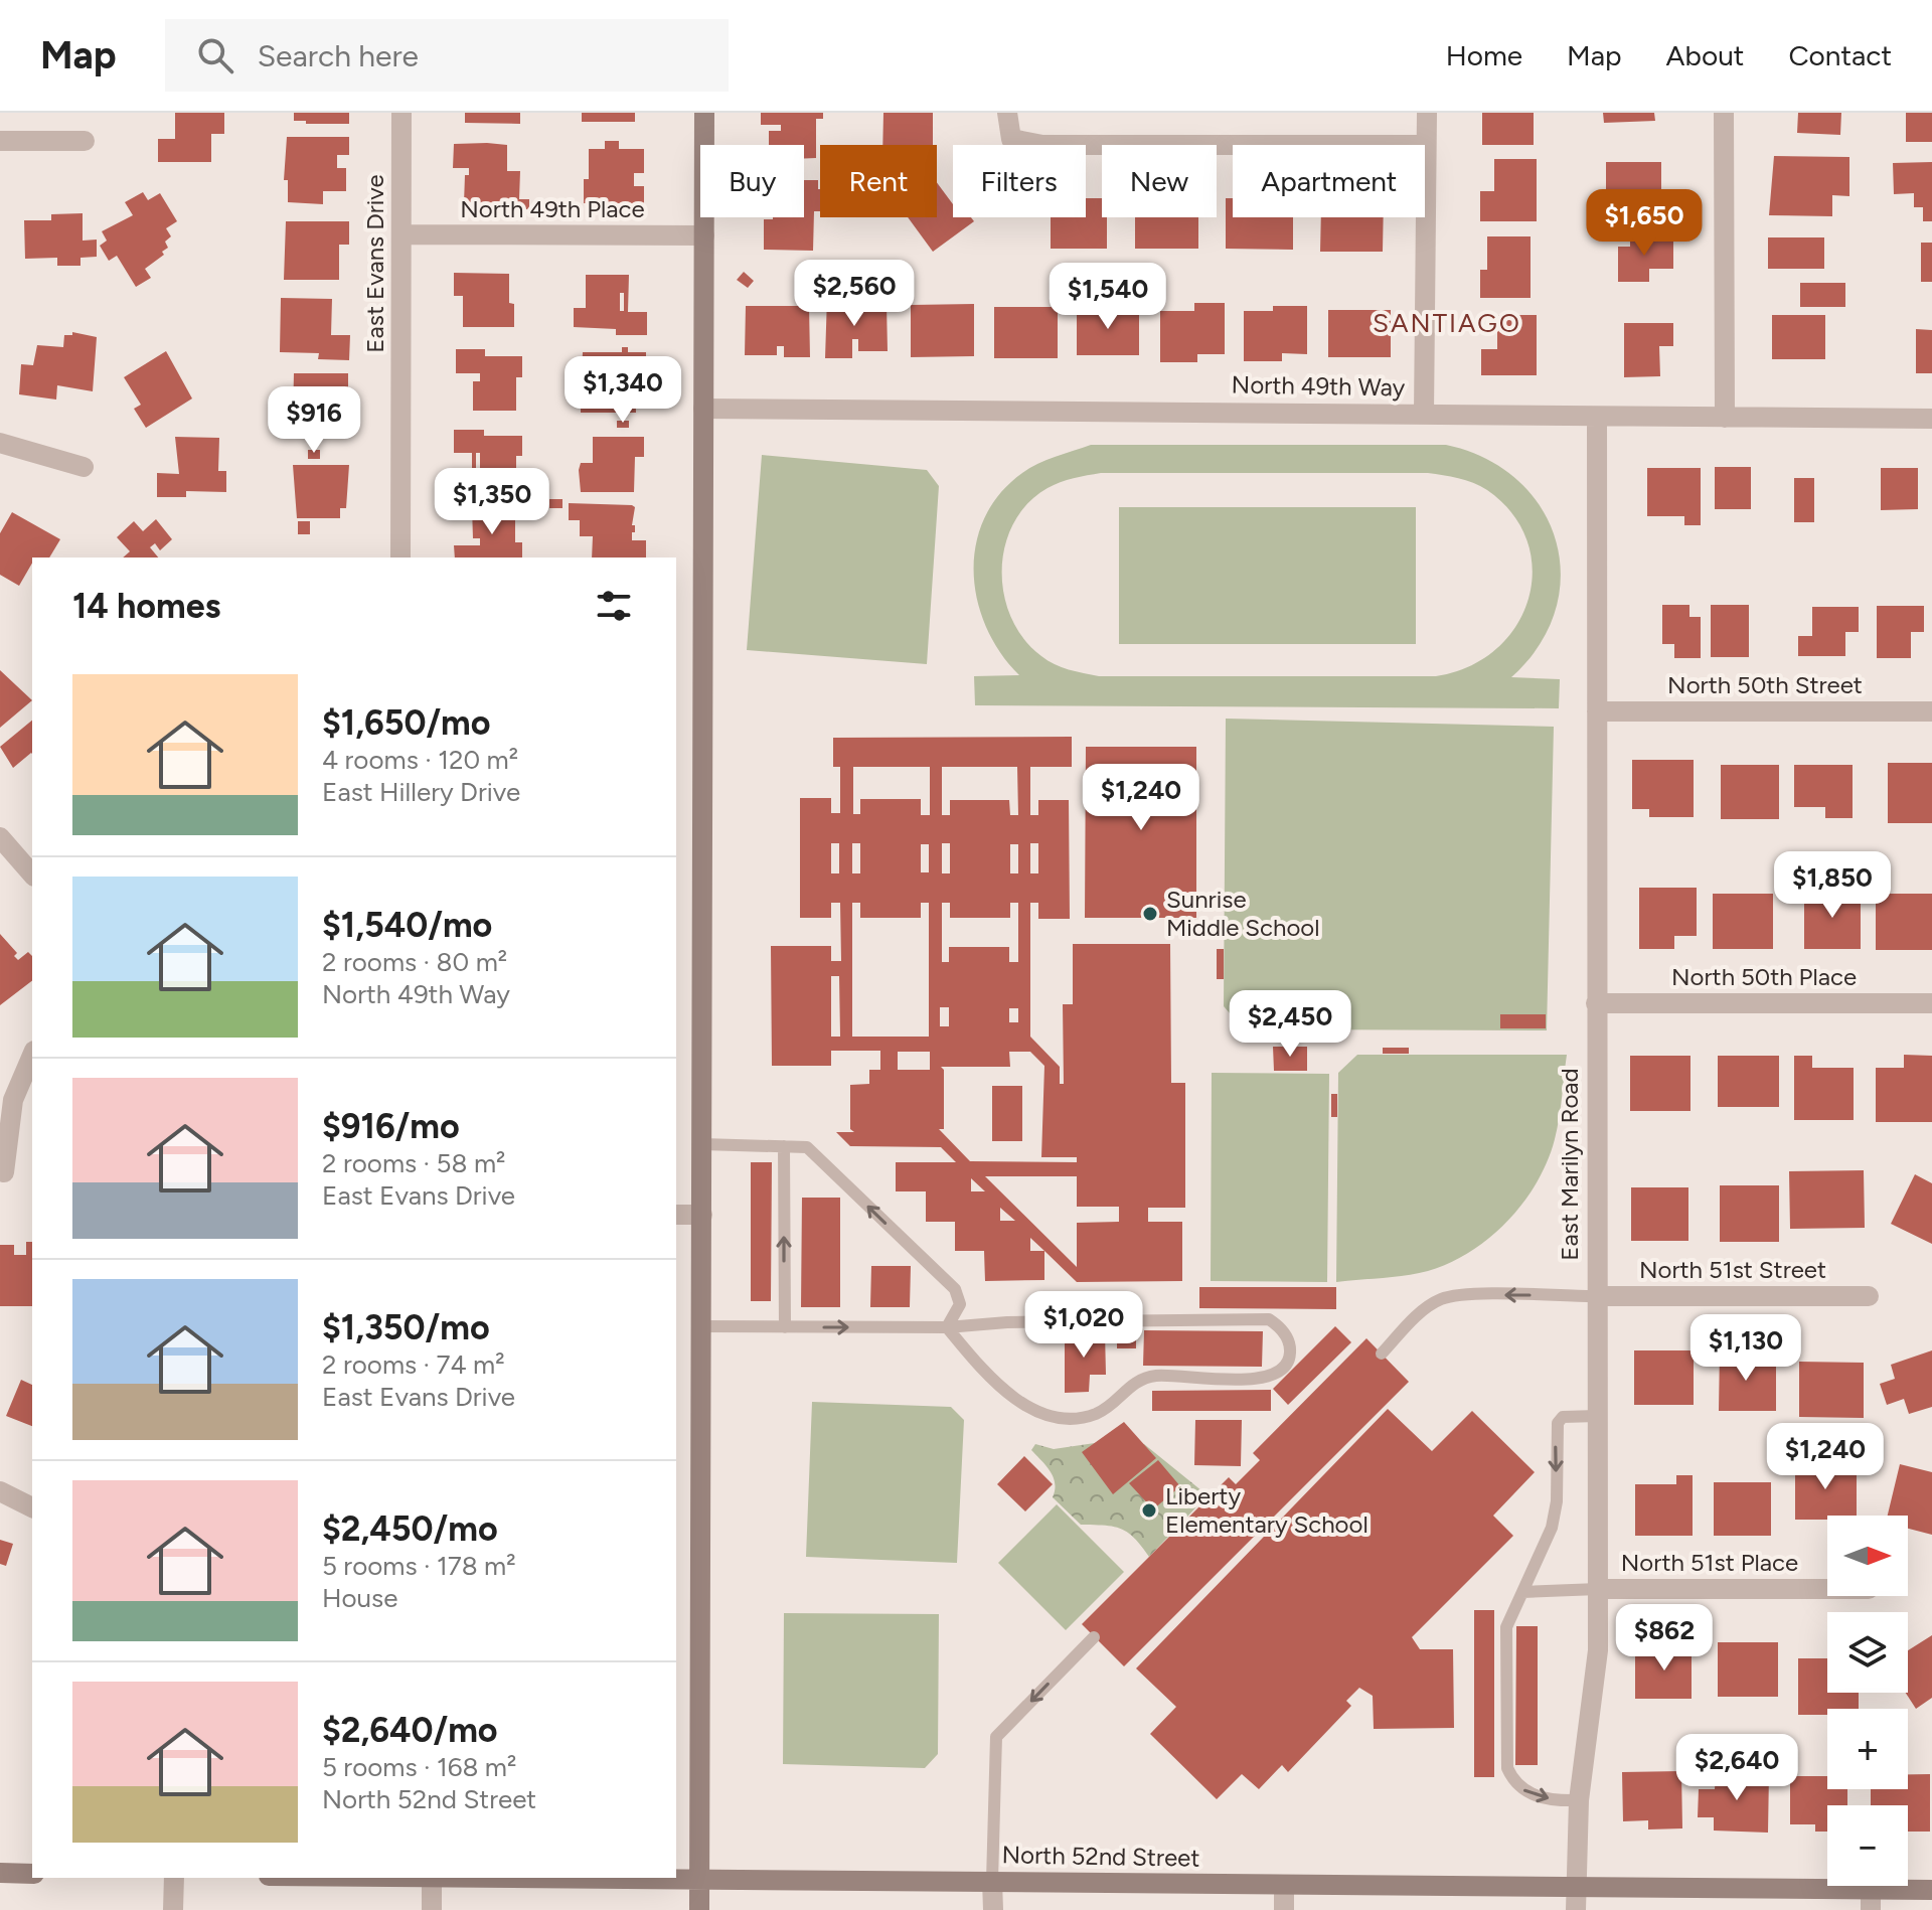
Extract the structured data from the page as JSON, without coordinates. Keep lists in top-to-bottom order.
{
  "streets": {
    "street": [
      "North 49th Place",
      "East Evans Drive",
      "North 49th Way",
      "North 50th Street",
      "North 50th Place",
      "East Marilyn Road",
      "North 51st Street",
      "North 51st Place",
      "North 52nd Street"
    ]
  },
  "crossings": [
    ["North 49th Place", "East Evans Drive"],
    ["North 49th Way", "East Marilyn Road"],
    ["North 50th Street", "East Marilyn Road"],
    ["North 50th Place", "East Marilyn Road"],
    ["East Marilyn Road", "North 51st Street"],
    ["East Marilyn Road", "North 51st Place"],
    ["East Marilyn Road", "North 52nd Street"]
  ],
  "districts": ["SANTIAGO"],
  "places": ["Sunrise Middle School", "Liberty Elementary School"],
  "north": "right",
  "page": {
    "header": "Map",
    "search": "Search here",
    "nav": [
      "Home",
      "Map",
      "About",
      "Contact"
    ],
    "chip": [
      "Buy",
      "Rent",
      "Filters",
      "New",
      "Apartment"
    ],
    "price": [
      "$1,650",
      "$2,560",
      "$1,540",
      "$1,340",
      "$916",
      "$1,350",
      "$1,240",
      "$1,850",
      "$2,450",
      "$1,020",
      "$1,130",
      "$1,240",
      "$862",
      "$2,640"
    ],
    "heading": "14 homes",
    "list": [
      {
        "name": "$1,650/mo",
        "note": "4 rooms · 120 m² · East Hillery Drive"
      },
      {
        "name": "$1,540/mo",
        "note": "2 rooms · 80 m² · North 49th Way"
      },
      {
        "name": "$916/mo",
        "note": "2 rooms · 58 m² · East Evans Drive"
      },
      {
        "name": "$1,350/mo",
        "note": "2 rooms · 74 m² · East Evans Drive"
      },
      {
        "name": "$2,450/mo",
        "note": "5 rooms · 178 m² · House"
      },
      {
        "name": "$2,640/mo",
        "note": "5 rooms · 168 m² · North 52nd Street"
      }
    ],
    "map_buttons": ["+", "−"]
  }
}
